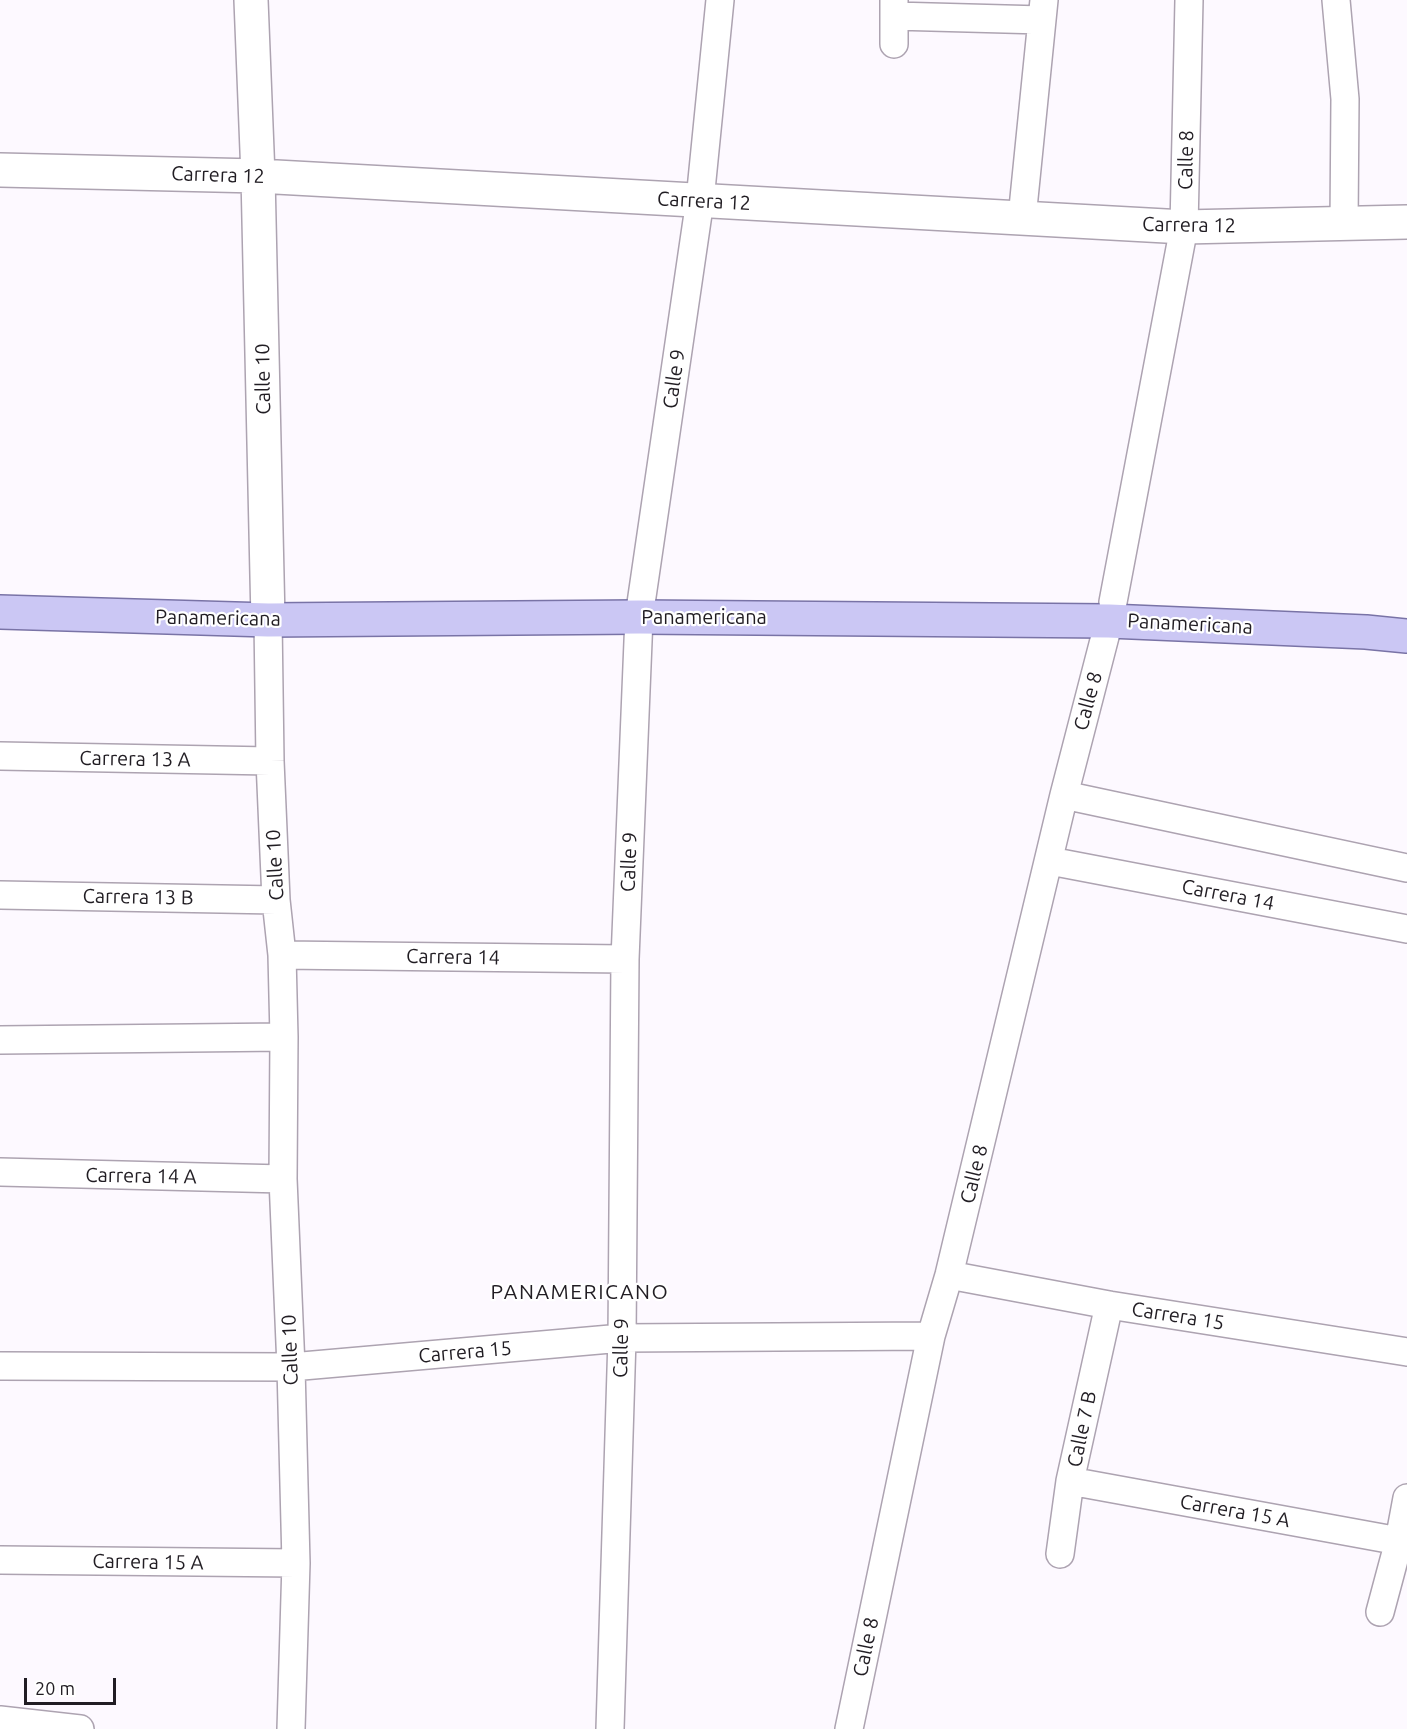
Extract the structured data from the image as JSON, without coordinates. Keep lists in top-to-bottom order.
{
  "streets": {
    "main road": ["Panamericana"],
    "street": [
      "Calle 8",
      "Carrera 12",
      "Calle 10",
      "Calle 9",
      "Carrera 13 A",
      "Carrera 14",
      "Carrera 13 B",
      "Carrera 14 A",
      "Carrera 15",
      "Calle 7 B",
      "Carrera 15 A"
    ]
  },
  "crossings": [
    ["Calle 8", "Carrera 12"],
    ["Calle 8", "Panamericana"],
    ["Calle 8", "Carrera 14"],
    ["Calle 8", "Carrera 15"],
    ["Carrera 12", "Calle 10"],
    ["Carrera 12", "Calle 9"],
    ["Calle 10", "Panamericana"],
    ["Calle 10", "Carrera 13 A"],
    ["Calle 10", "Carrera 14"],
    ["Calle 10", "Carrera 13 B"],
    ["Calle 10", "Carrera 14 A"],
    ["Calle 10", "Carrera 15"],
    ["Calle 10", "Carrera 15 A"],
    ["Calle 9", "Panamericana"],
    ["Calle 9", "Carrera 14"],
    ["Calle 9", "Carrera 15"],
    ["Carrera 15", "Calle 7 B"],
    ["Calle 7 B", "Carrera 15 A"]
  ],
  "districts": ["PANAMERICANO"],
  "scale_bar": "20 m"
}
